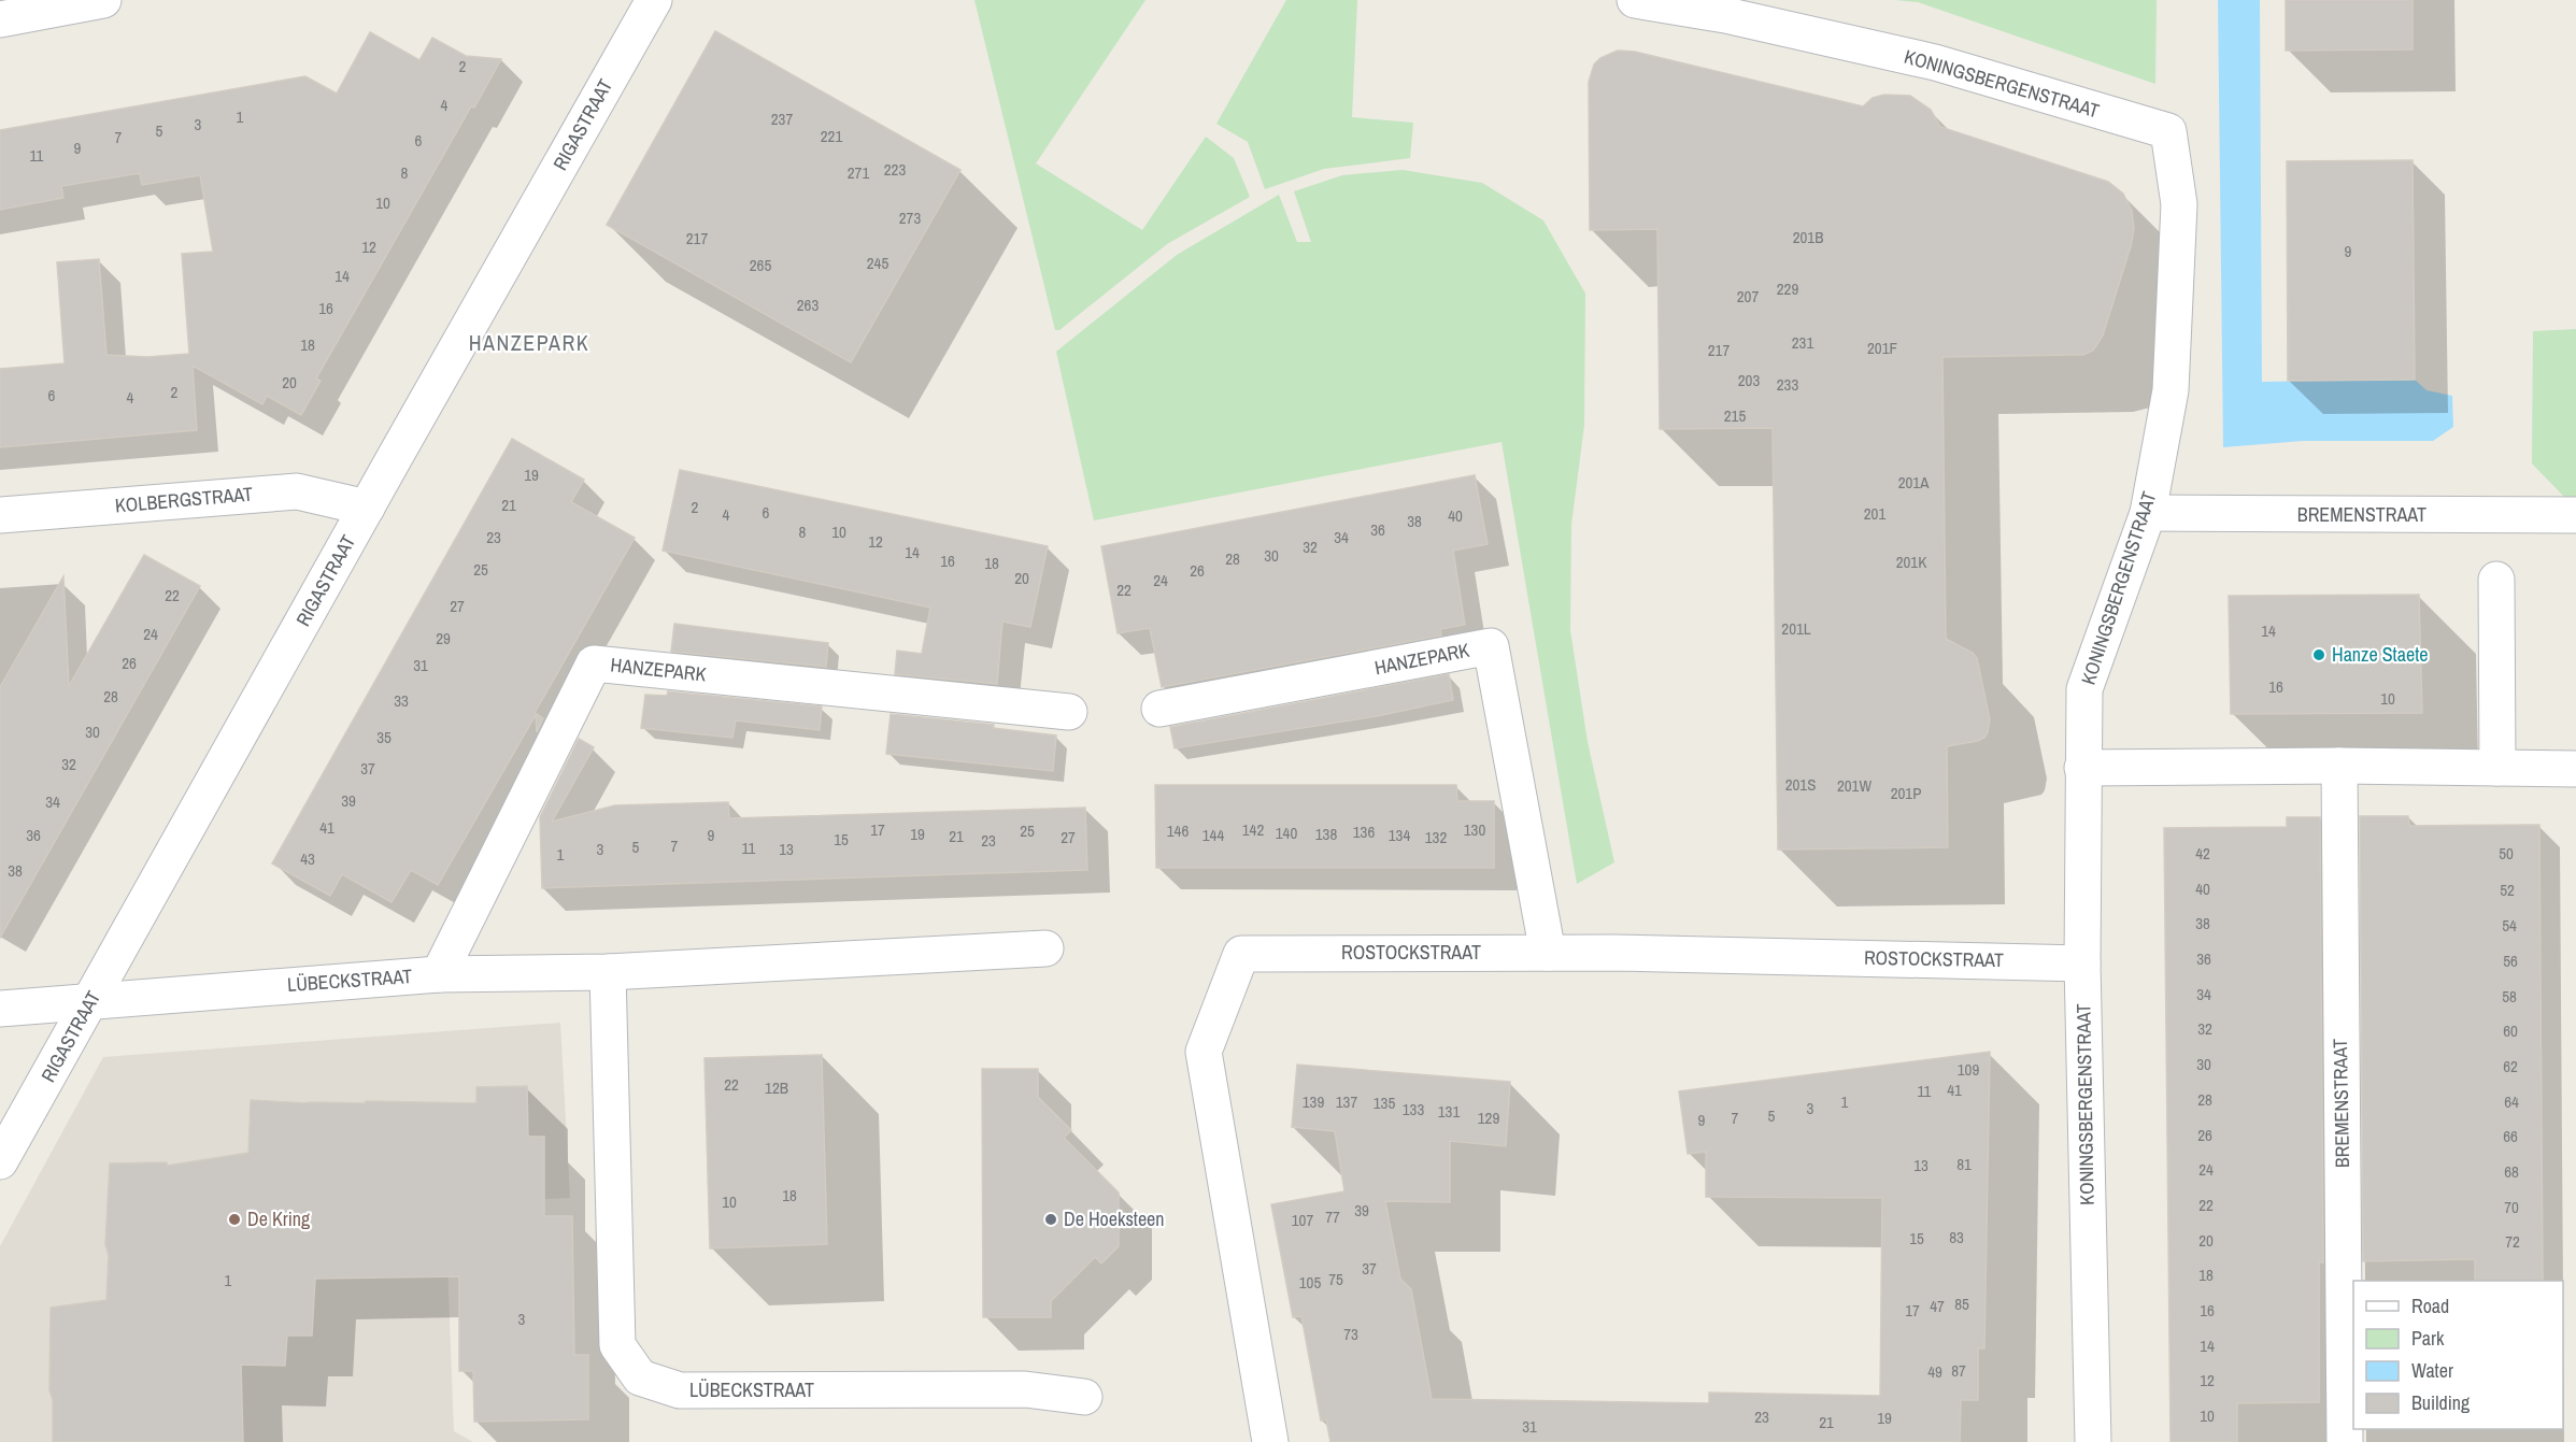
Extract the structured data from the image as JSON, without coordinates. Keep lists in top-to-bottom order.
{
  "streets": {
    "street": [
      "KONINGSBERGENSTRAAT",
      "RIGASTRAAT",
      "KOLBERGSTRAAT",
      "BREMENSTRAAT",
      "HANZEPARK",
      "ROSTOCKSTRAAT",
      "LÜBECKSTRAAT"
    ]
  },
  "crossings": [
    ["KONINGSBERGENSTRAAT", "BREMENSTRAAT"],
    ["KONINGSBERGENSTRAAT", "ROSTOCKSTRAAT"],
    ["RIGASTRAAT", "KOLBERGSTRAAT"],
    ["RIGASTRAAT", "LÜBECKSTRAAT"],
    ["HANZEPARK", "ROSTOCKSTRAAT"],
    ["HANZEPARK", "LÜBECKSTRAAT"]
  ],
  "districts": ["HANZEPARK"],
  "places": ["Hanze Staete", "De Kring", "De Hoeksteen"],
  "house_numbers": [
    "2",
    "4",
    "1",
    "237",
    "3",
    "5",
    "221",
    "7",
    "6",
    "9",
    "11",
    "223",
    "8",
    "271",
    "10",
    "273",
    "201B",
    "217",
    "12",
    "9",
    "245",
    "265",
    "14",
    "229",
    "207",
    "263",
    "16",
    "231",
    "18",
    "201F",
    "217",
    "203",
    "20",
    "233",
    "2",
    "6",
    "4",
    "215",
    "19",
    "201A",
    "21",
    "2",
    "6",
    "201",
    "4",
    "40",
    "38",
    "36",
    "8",
    "10",
    "23",
    "34",
    "12",
    "32",
    "14",
    "30",
    "28",
    "16",
    "201K",
    "18",
    "25",
    "26",
    "20",
    "24",
    "22",
    "22",
    "27",
    "201L",
    "14",
    "24",
    "29",
    "26",
    "31",
    "16",
    "28",
    "10",
    "33",
    "30",
    "35",
    "32",
    "37",
    "201S",
    "201W",
    "201P",
    "39",
    "34",
    "41",
    "17",
    "142",
    "130",
    "25",
    "146",
    "136",
    "140",
    "19",
    "138",
    "36",
    "9",
    "144",
    "134",
    "21",
    "27",
    "132",
    "15",
    "23",
    "7",
    "5",
    "11",
    "3",
    "13",
    "42",
    "50",
    "1",
    "43",
    "38",
    "40",
    "52",
    "38",
    "54",
    "36",
    "56",
    "34",
    "58",
    "32",
    "60",
    "30",
    "62",
    "109",
    "22",
    "12B",
    "41",
    "11",
    "28",
    "139",
    "137",
    "1",
    "64",
    "135",
    "3",
    "133",
    "131",
    "5",
    "129",
    "7",
    "9",
    "26",
    "66",
    "81",
    "13",
    "24",
    "68",
    "18",
    "10",
    "22",
    "70",
    "39",
    "77",
    "107",
    "83",
    "15",
    "20",
    "72",
    "37",
    "18",
    "75",
    "1",
    "105",
    "85",
    "47",
    "17",
    "16",
    "3",
    "73",
    "14",
    "87",
    "49",
    "12",
    "10",
    "23",
    "19",
    "21",
    "31"
  ],
  "legend": [
    "Road",
    "Park",
    "Water",
    "Building"
  ]
}
